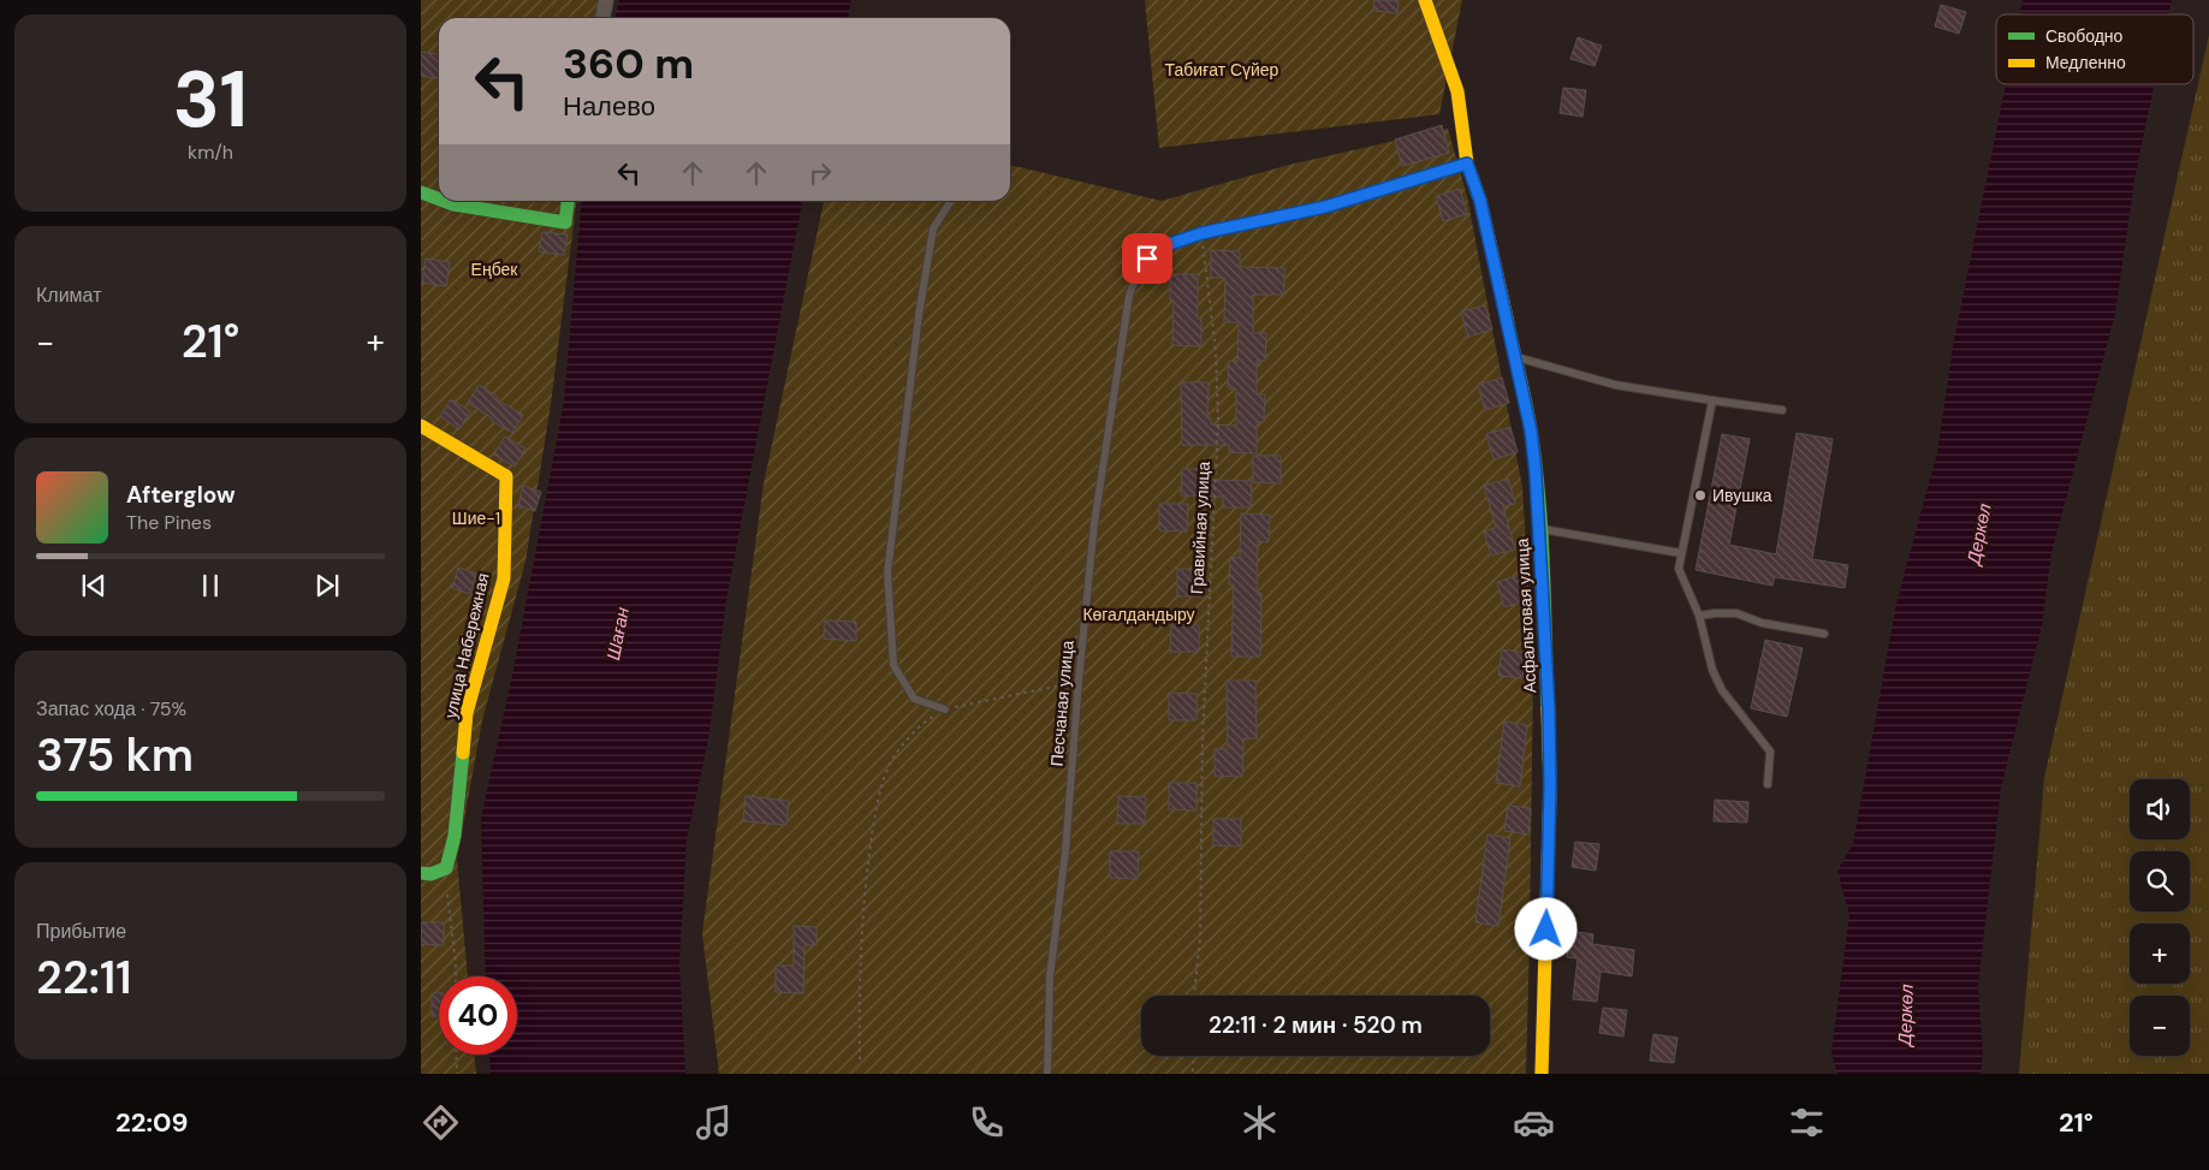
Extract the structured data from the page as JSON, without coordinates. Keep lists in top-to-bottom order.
{
  "streets": {
    "street": ["Асфальтовая улица", "улица Набережная"],
    "lane": ["Песчаная улица"],
    "path": ["Гравийная улица"]
  },
  "crossings": [
    ["Гравийная улица", "Песчаная улица"],
    ["Асфальтовая улица", "Песчаная улица"]
  ],
  "water": ["Деркөл", "Шаған"],
  "parks": [
    "Табиғат Сүйер",
    "Еңбек",
    "Шие-1",
    "Көгалдандыру"
  ],
  "places": ["Ивушка"],
  "legend": ["Свободно", "Медленно"],
  "page": {
    "tile": [
      ["31", "km/h"],
      "Климат",
      ["Запас хода · 75%", "375 km"],
      ["Прибытие", "22:11"]
    ],
    "turn": ["360 m", "Налево"],
    "heat": ["−", "21°", "+"],
    "song": ["Afterglow", "The Pines"],
    "map_buttons": ["+", "−"],
    "limit": "40",
    "trip": "22:11 · 2 мин · 520 m",
    "tabs": ["22:09", "21°"]
  }
}
